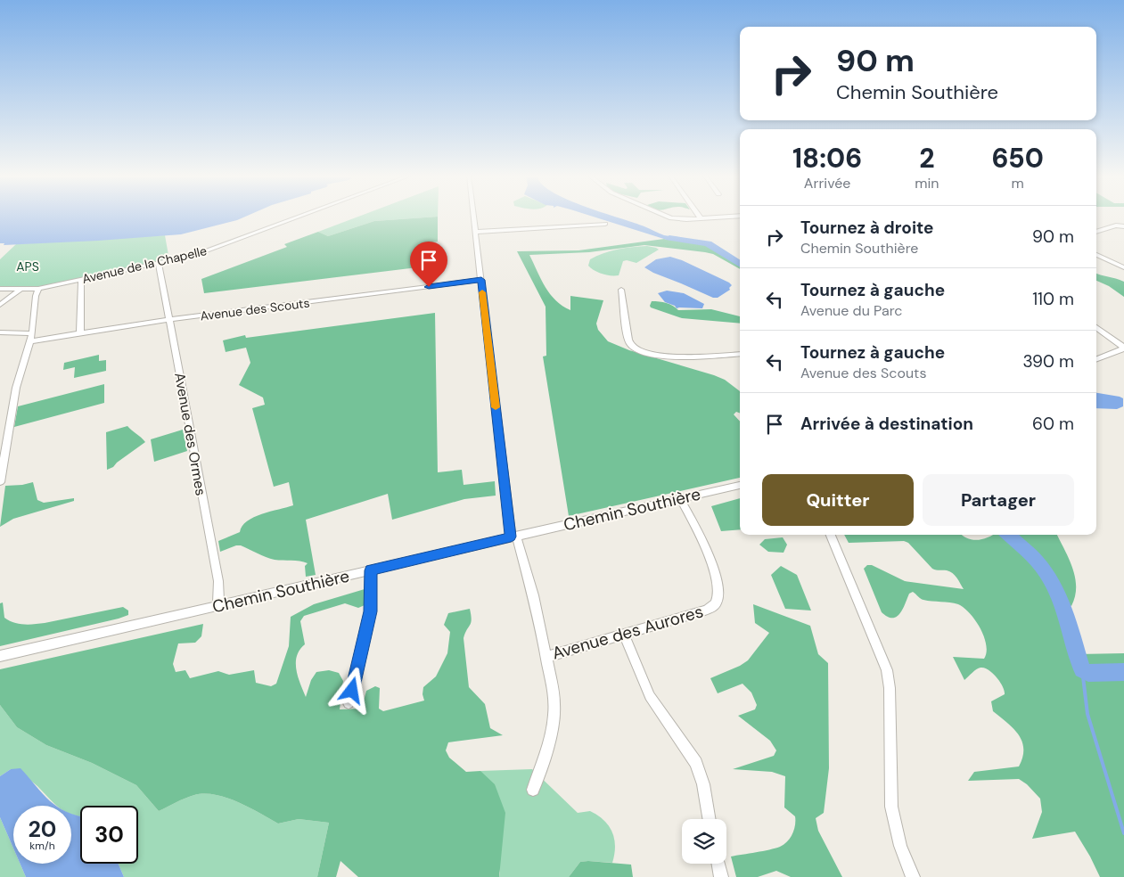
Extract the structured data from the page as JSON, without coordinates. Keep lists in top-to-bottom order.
{
  "streets": {
    "street": [
      "Avenue de la Chapelle",
      "Avenue des Scouts",
      "Avenue des Ormes",
      "Chemin Southière",
      "Avenue des Aurores"
    ]
  },
  "crossings": [
    ["Avenue de la Chapelle", "Avenue des Ormes"],
    ["Avenue des Scouts", "Avenue des Ormes"],
    ["Avenue des Scouts", "Avenue des Aurores"],
    ["Avenue des Ormes", "Chemin Southière"],
    ["Chemin Southière", "Avenue des Aurores"]
  ],
  "parks": ["APS"],
  "page": {
    "turn": ["90 m", "Chemin Southière"],
    "eta": [
      "18:06",
      "Arrivée",
      "2",
      "min",
      "650",
      "m"
    ],
    "list": [
      {
        "name": "Tournez à droite",
        "note": "Chemin Southière",
        "value": "90 m"
      },
      {
        "name": "Tournez à gauche",
        "note": "Avenue du Parc",
        "value": "110 m"
      },
      {
        "name": "Tournez à gauche",
        "note": "Avenue des Scouts",
        "value": "390 m"
      },
      {
        "name": "Arrivée à destination",
        "value": "60 m"
      }
    ],
    "buttons": ["Quitter", "Partager"],
    "speed": "20 km/h",
    "limit": "30"
  }
}
